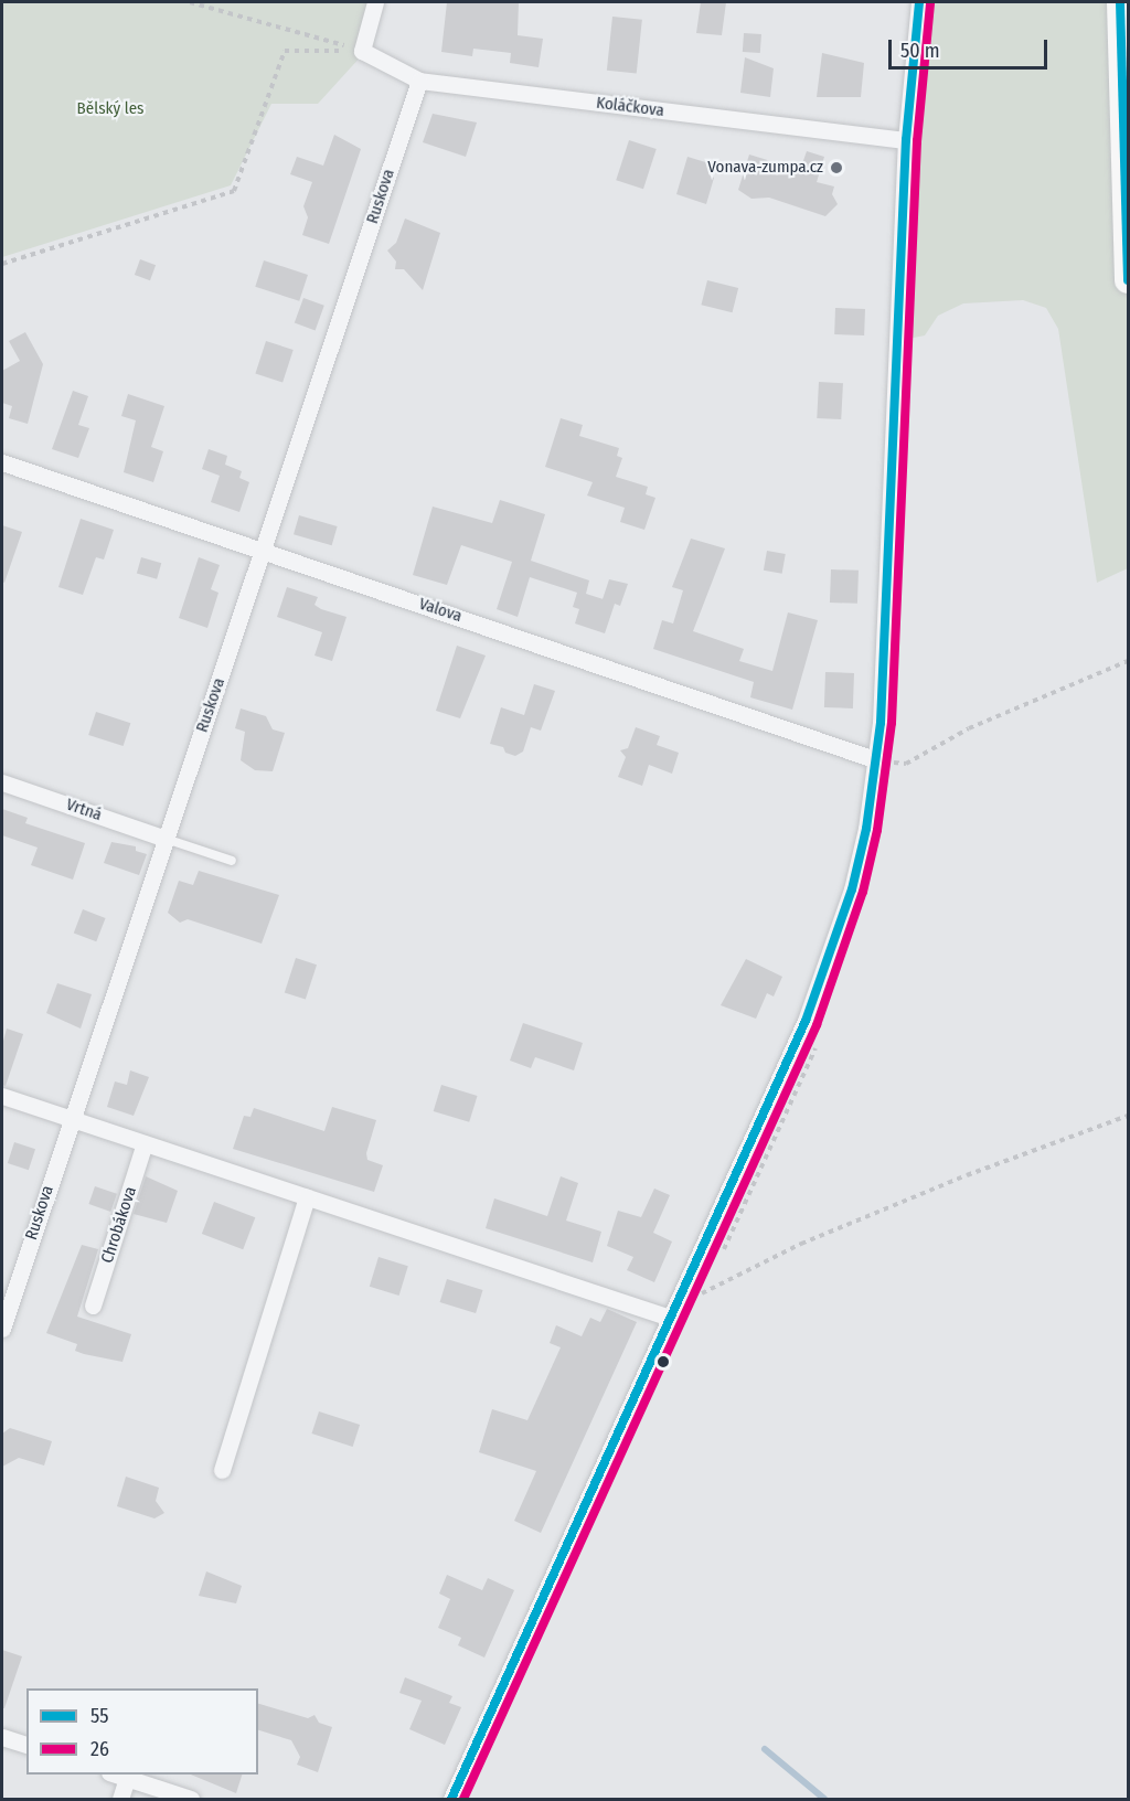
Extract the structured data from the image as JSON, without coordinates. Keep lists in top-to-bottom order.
{
  "streets": {
    "street": [
      "Koláčkova",
      "Ruskova",
      "Valova",
      "Vrtná",
      "Chrobákova"
    ]
  },
  "crossings": [
    ["Koláčkova", "Ruskova"],
    ["Ruskova", "Valova"],
    ["Ruskova", "Vrtná"]
  ],
  "parks": ["Bělský les"],
  "places": ["Vonava-zumpa.cz"],
  "lines": ["transit line 55", "transit line 26"],
  "legend": ["55", "26"],
  "scale_bar": "50 m"
}
